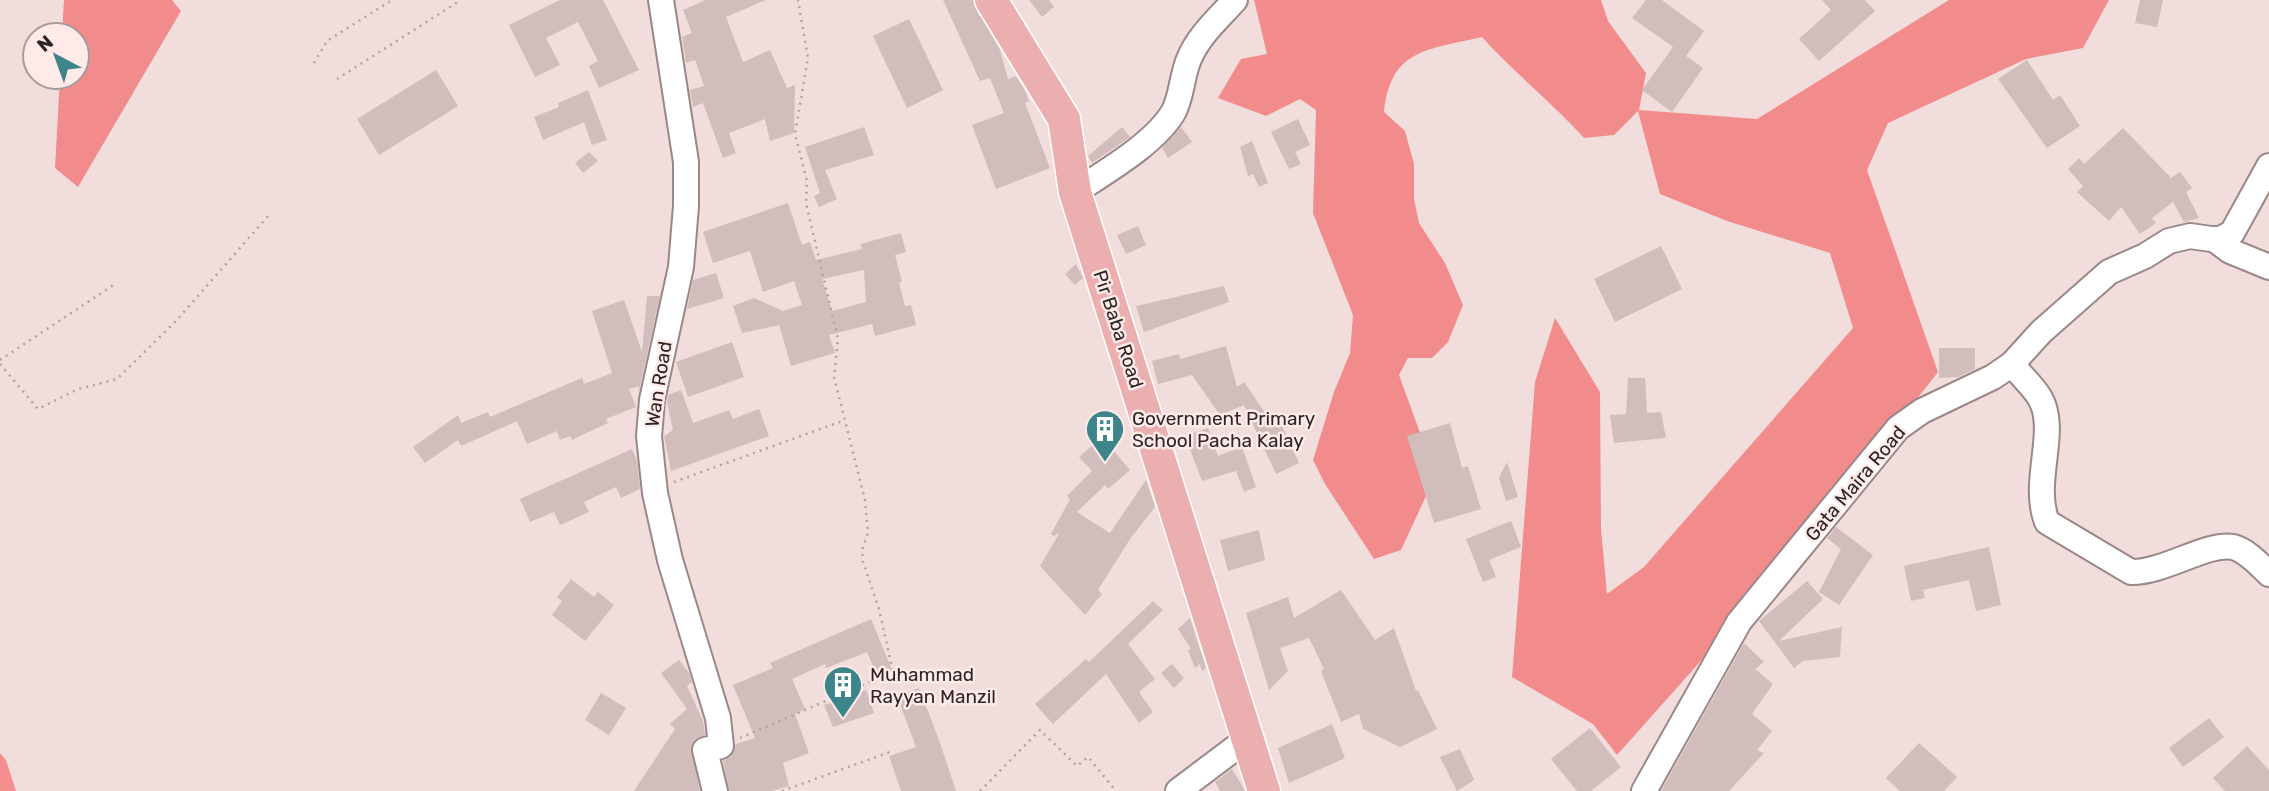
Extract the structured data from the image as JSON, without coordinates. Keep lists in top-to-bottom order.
{
  "streets": {
    "main road": ["Pir Baba Road"],
    "street": ["Wan Road", "Gata Maira Road"]
  },
  "places": {
    "building": ["Government Primary School Pacha Kalay", "Muhammad Rayyan Manzil"]
  },
  "north": "top left"
}
